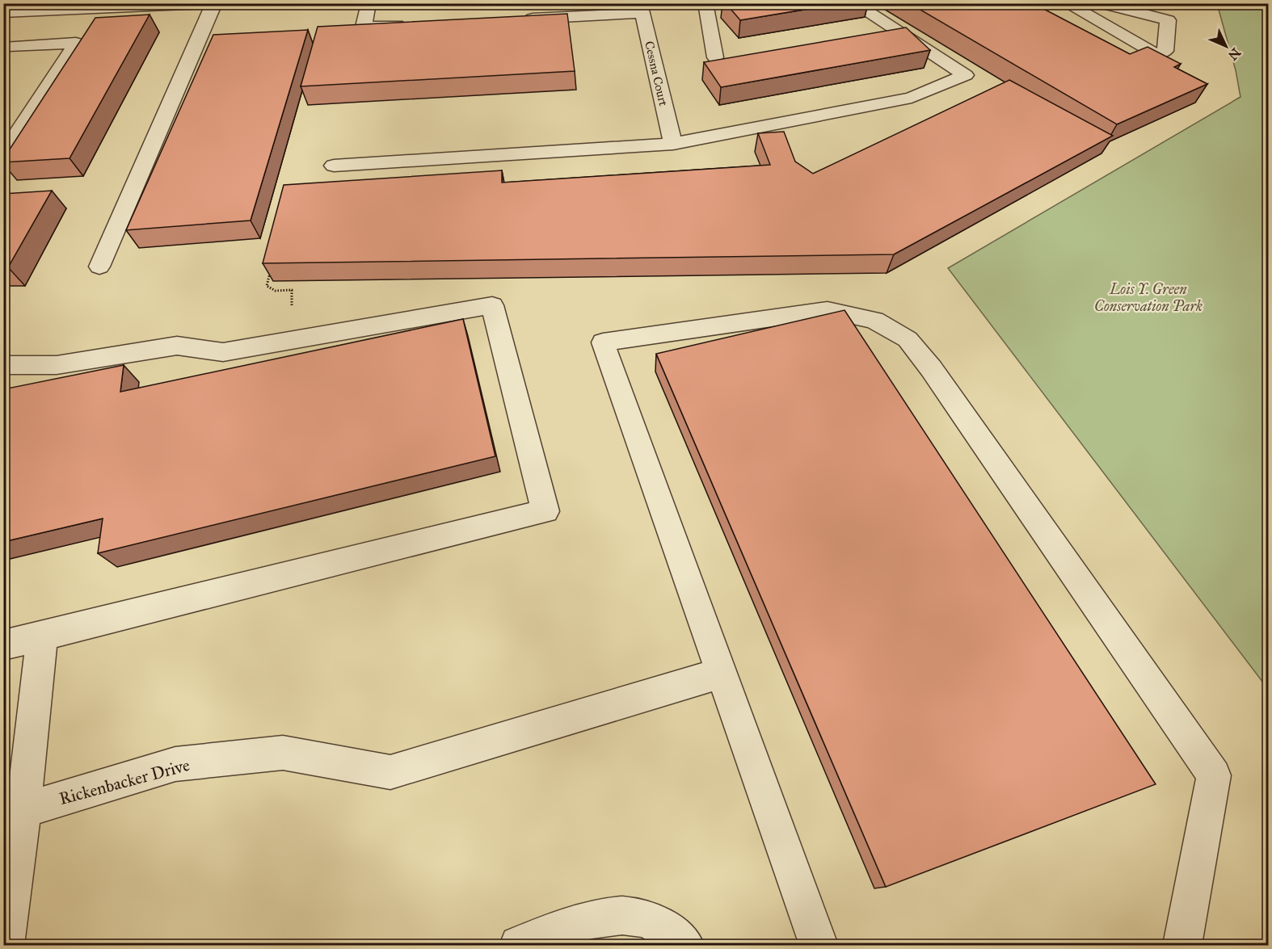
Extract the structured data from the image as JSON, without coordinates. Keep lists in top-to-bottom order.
{
  "streets": {
    "street": ["Cessna Court", "Rickenbacker Drive"]
  },
  "parks": ["Lois Y. Green Conservation Park"],
  "north": "bottom right"
}
